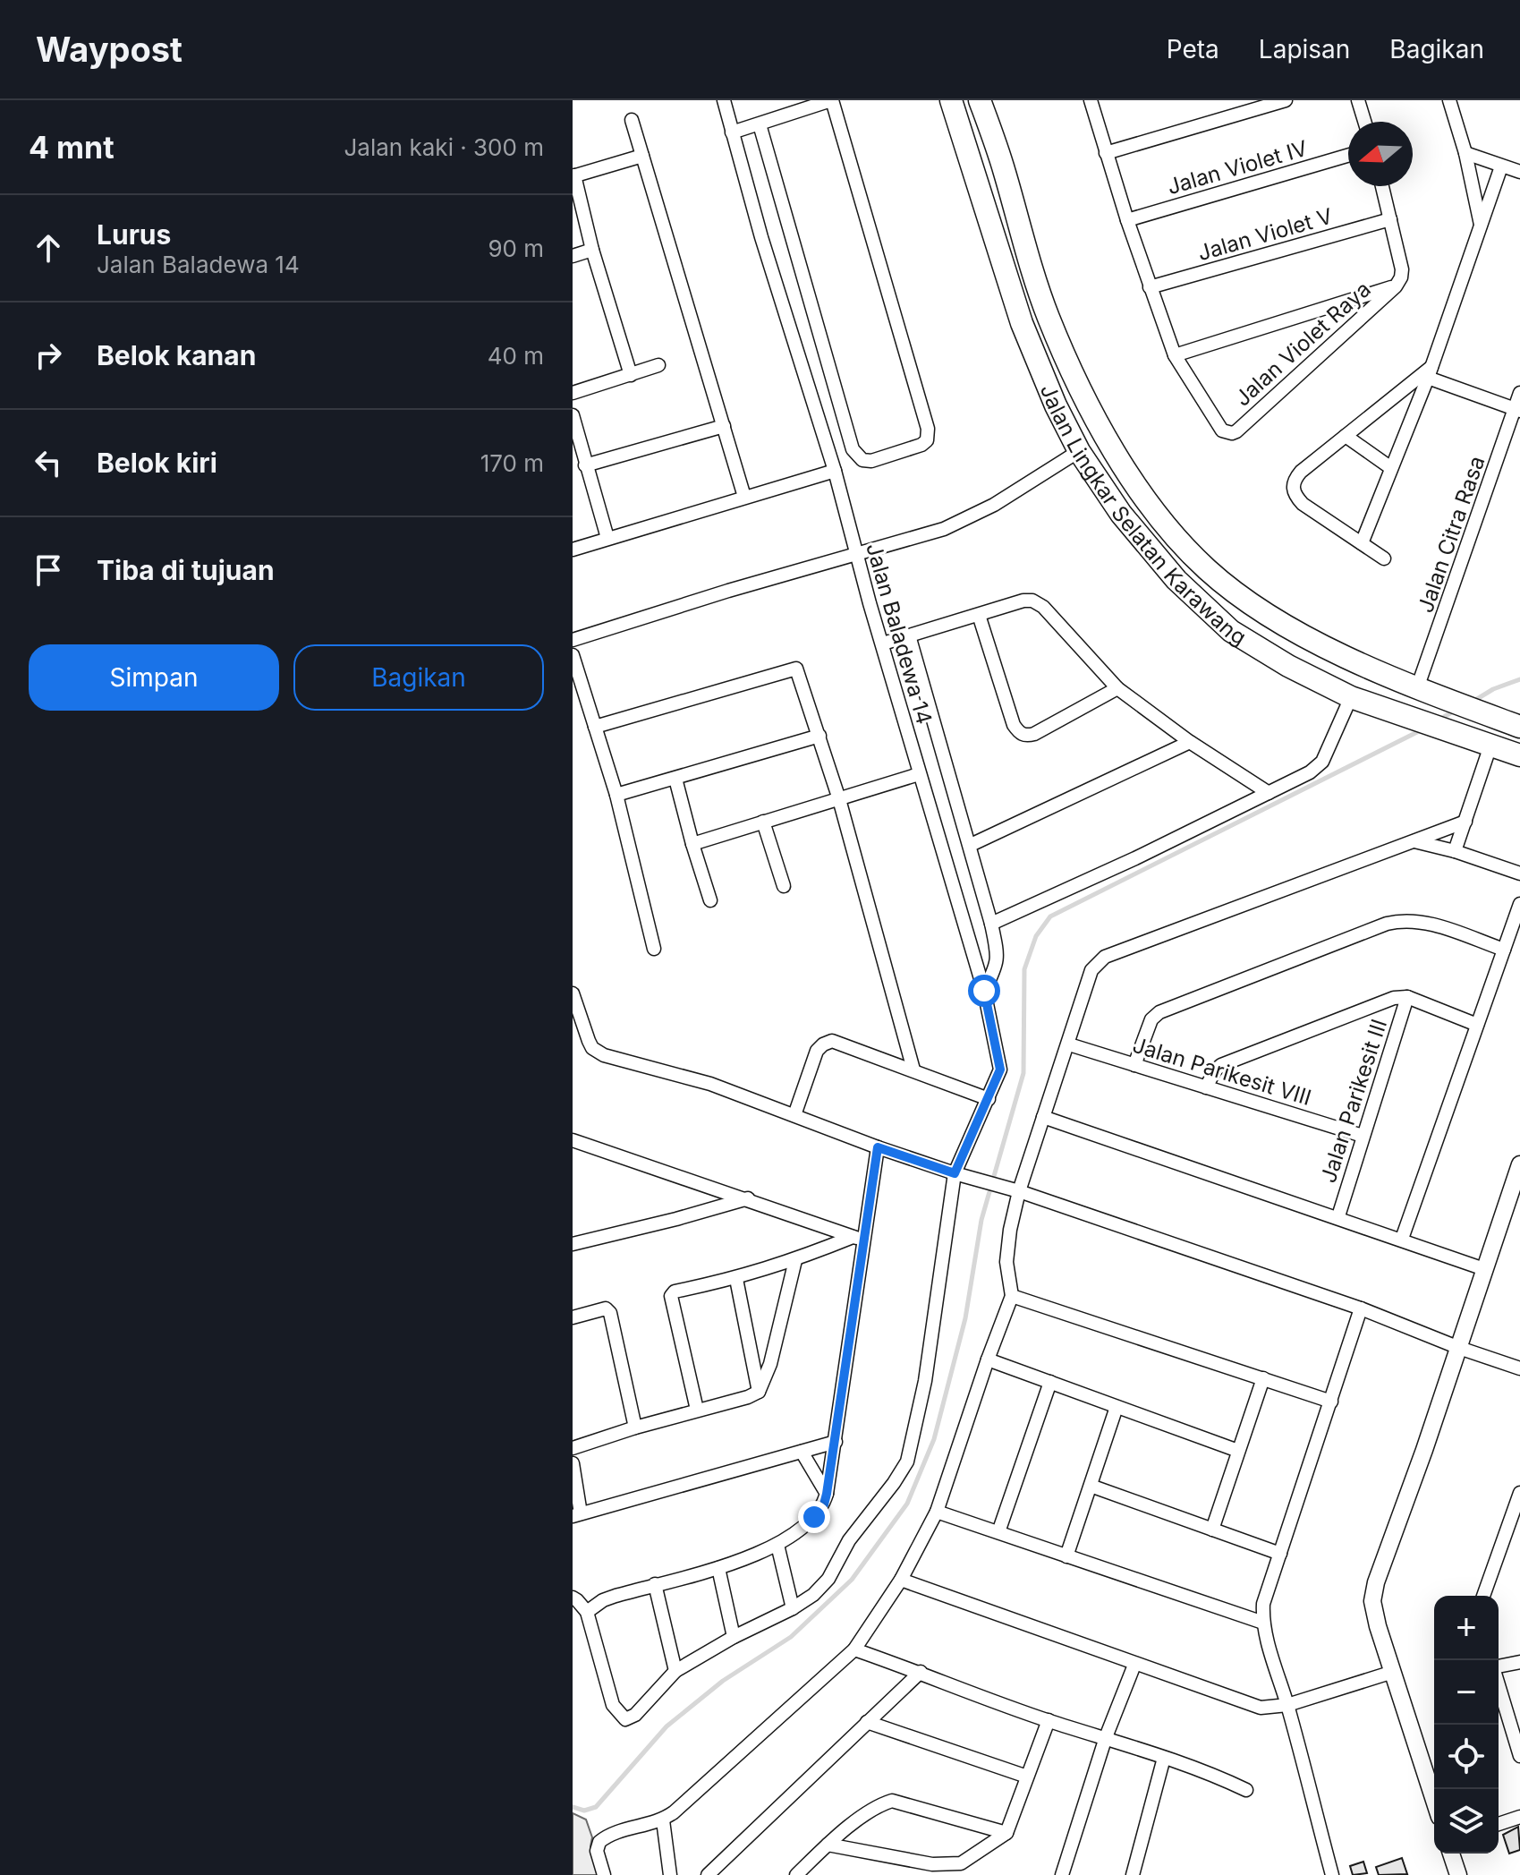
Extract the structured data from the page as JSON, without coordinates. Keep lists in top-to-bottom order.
{
  "streets": {
    "main road": ["Jalan Lingkar Selatan Karawang"],
    "street": [
      "Jalan Violet IV",
      "Jalan Violet V",
      "Jalan Violet Raya",
      "Jalan Citra Rasa",
      "Jalan Baladewa 14",
      "Jalan Parikesit VIII",
      "Jalan Parikesit III"
    ]
  },
  "crossings": [
    ["Jalan Violet IV", "Jalan Violet Raya"],
    ["Jalan Violet V", "Jalan Violet Raya"],
    ["Jalan Lingkar Selatan Karawang", "Jalan Citra Rasa"],
    ["Jalan Parikesit VIII", "Jalan Parikesit III"]
  ],
  "north": "left",
  "page": {
    "header": "Waypost",
    "nav": ["Peta", "Lapisan", "Bagikan"],
    "heading": ["4 mnt", "Jalan kaki · 300 m"],
    "list": [
      ["Lurus", "Jalan Baladewa 14", "90 m"],
      ["Belok kanan", "40 m"],
      ["Belok kiri", "170 m"],
      "Tiba di tujuan"
    ],
    "buttons": ["Simpan", "Bagikan"],
    "map_buttons": ["+", "−"]
  }
}
